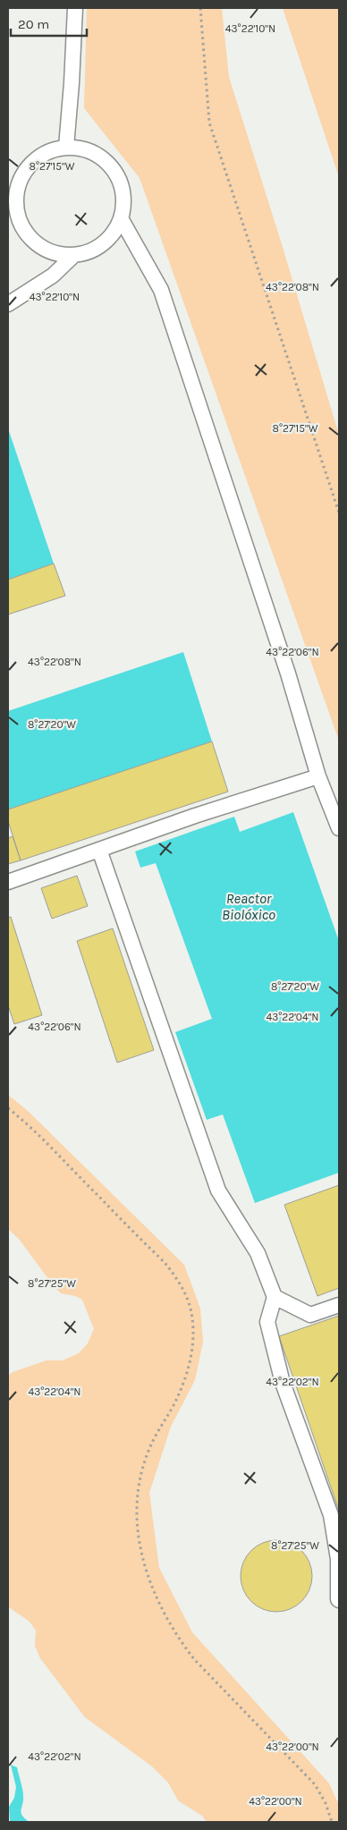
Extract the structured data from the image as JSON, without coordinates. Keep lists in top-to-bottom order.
{
  "water": ["Reactor Biolóxico"],
  "scale_bar": "20 m",
  "coordinates": [
    "43°22'10\"N",
    "8°27'15\"W",
    "43°22'08\"N",
    "43°22'06\"N",
    "8°27'20\"W",
    "43°22'04\"N",
    "8°27'25\"W",
    "43°22'02\"N",
    "43°22'00\"N"
  ]
}
